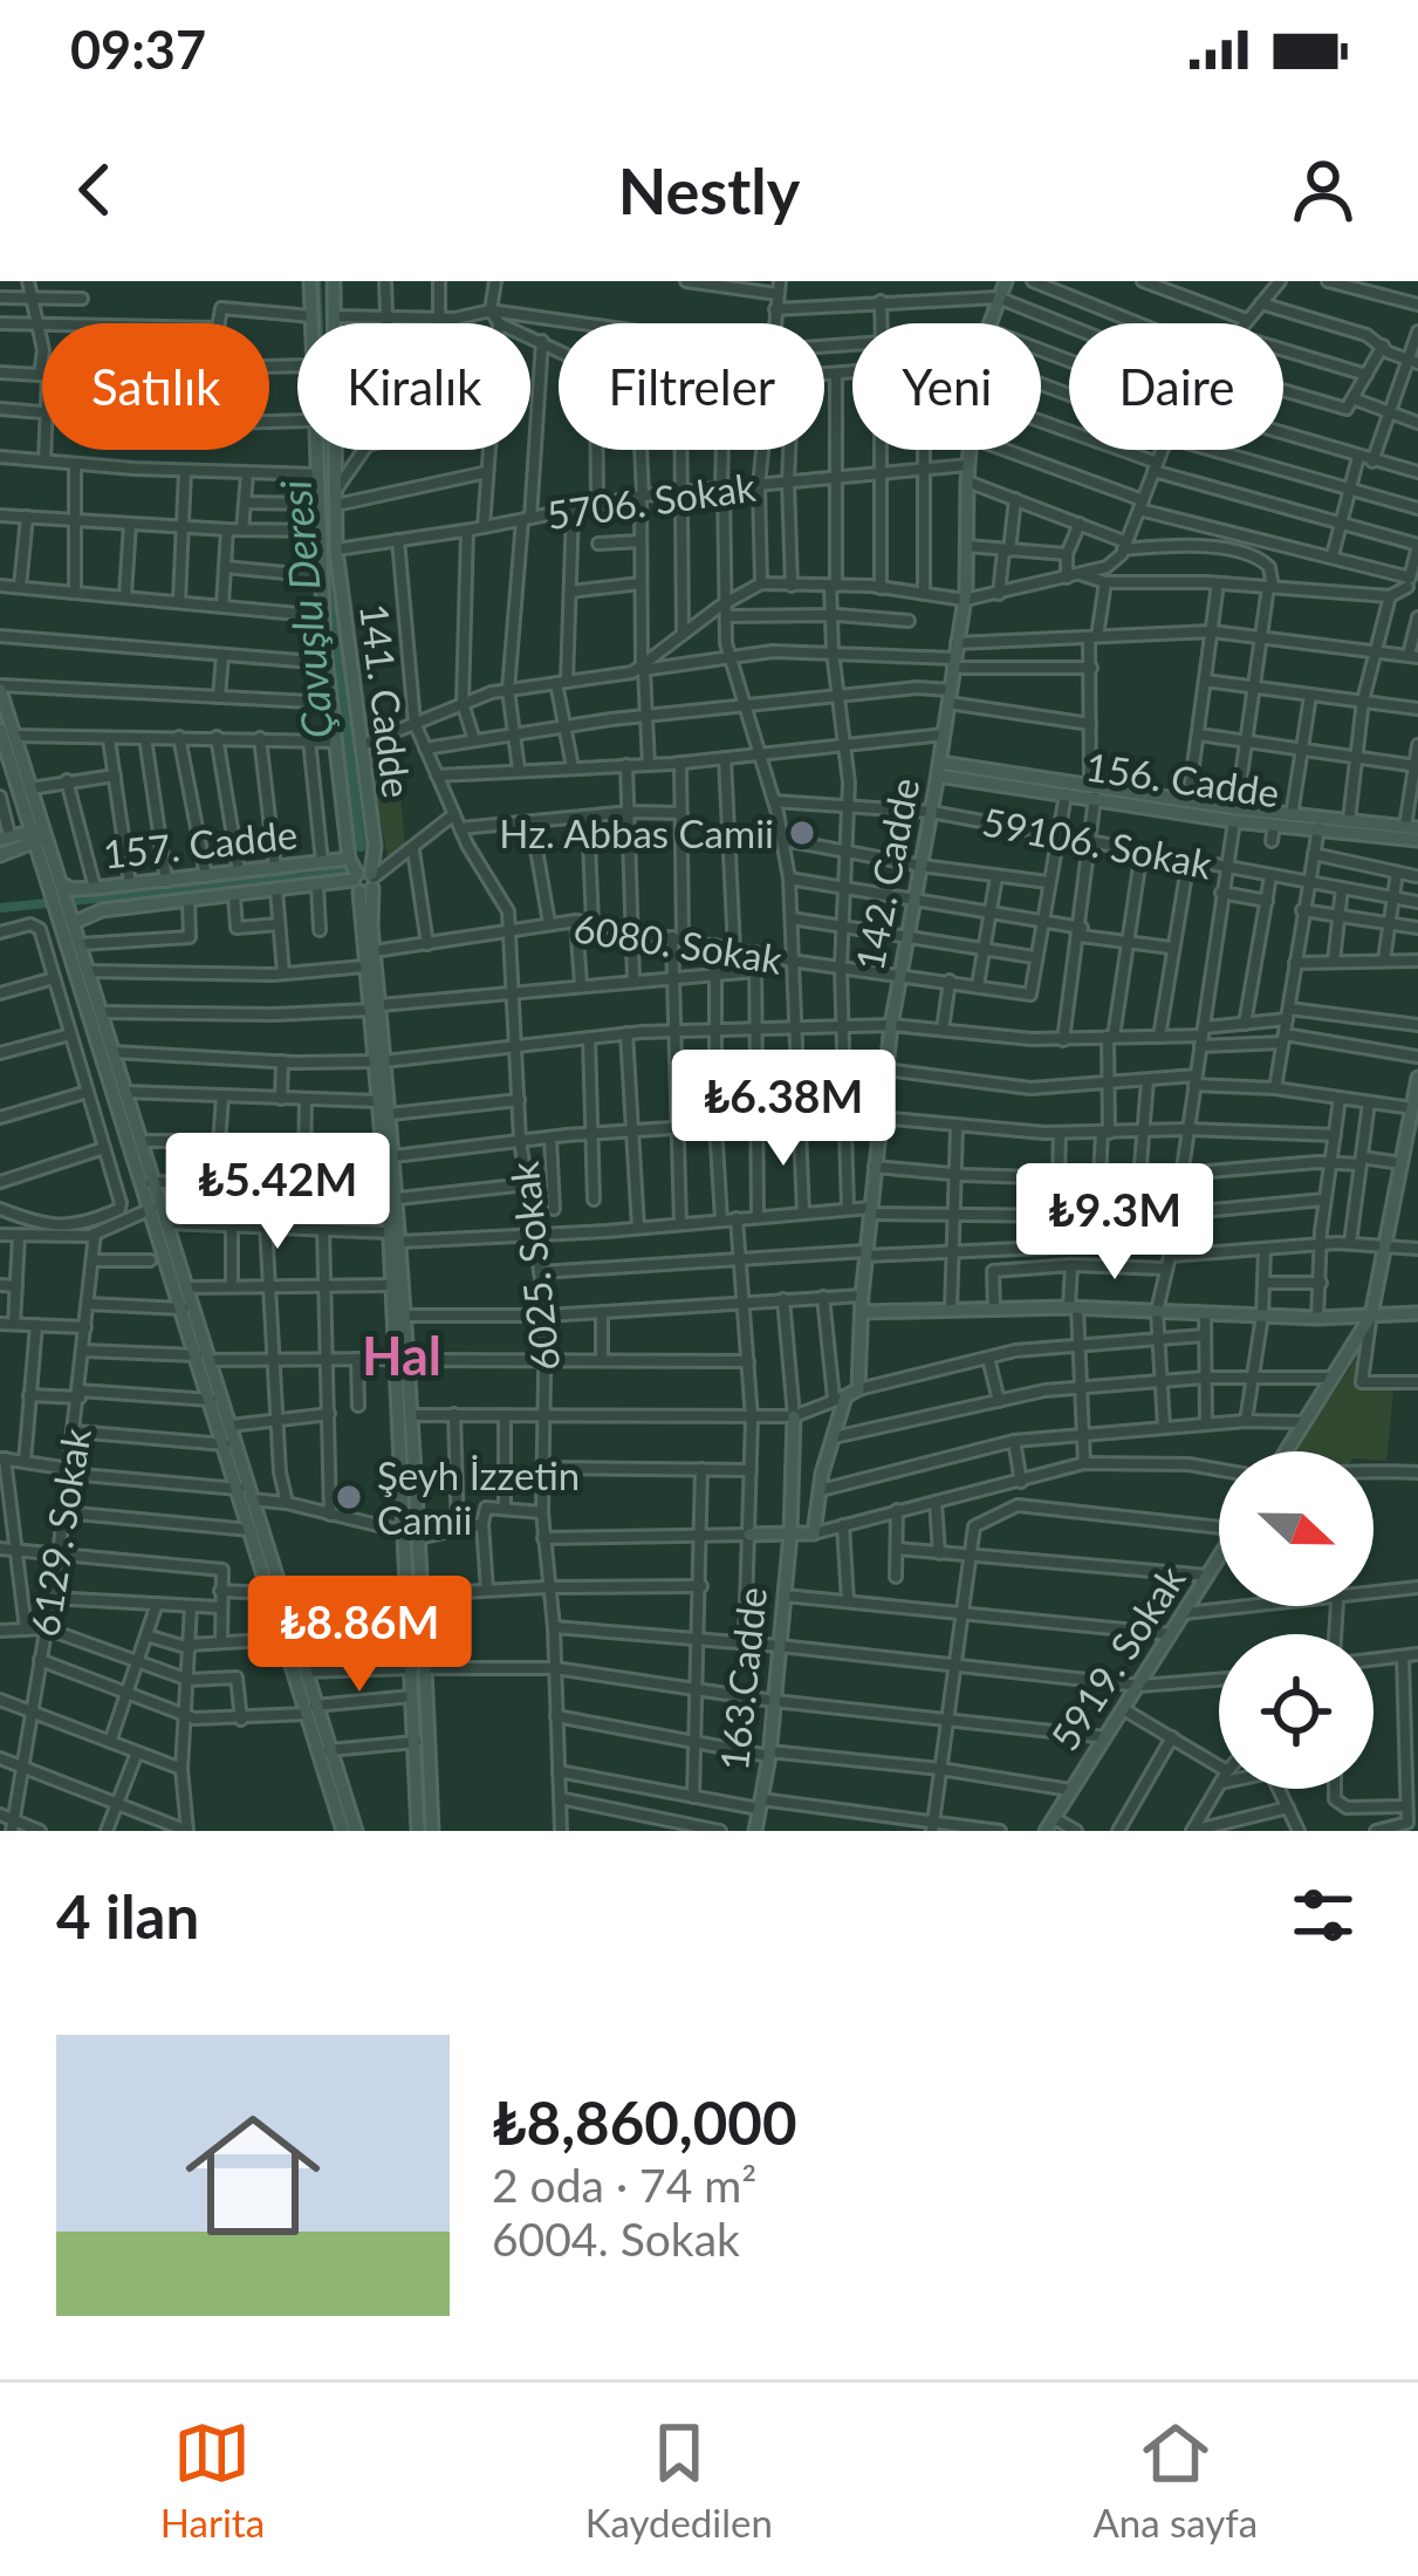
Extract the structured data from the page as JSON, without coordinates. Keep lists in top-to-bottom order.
{
  "streets": {
    "street": [
      "5706. Sokak",
      "141. Cadde",
      "156. Cadde",
      "59106. Sokak",
      "157. Cadde",
      "142. Cadde",
      "6080. Sokak",
      "6025. Sokak",
      "6129. Sokak",
      "5919. Sokak",
      "163.Cadde"
    ]
  },
  "crossings": [
    ["5706. Sokak", "141. Cadde"],
    ["5706. Sokak", "142. Cadde"],
    ["5706. Sokak", "6025. Sokak"],
    ["141. Cadde", "157. Cadde"],
    ["141. Cadde", "6080. Sokak"],
    ["156. Cadde", "142. Cadde"],
    ["59106. Sokak", "142. Cadde"],
    ["142. Cadde", "6080. Sokak"],
    ["6080. Sokak", "6025. Sokak"]
  ],
  "districts": ["Hal"],
  "water": ["Çavuşlu Deresi"],
  "places": ["Hz. Abbas Camii", "Şeyh İzzetin Camii"],
  "north": "right",
  "page": {
    "status": "09:37",
    "header": "Nestly",
    "chip": [
      "Satılık",
      "Kiralık",
      "Filtreler",
      "Yeni",
      "Daire"
    ],
    "price": [
      "₺6.38M",
      "₺5.42M",
      "₺9.3M",
      "₺8.86M"
    ],
    "heading": "4 ilan",
    "list": [
      {
        "name": "₺8,860,000",
        "note": "2 oda · 74 m² · 6004. Sokak"
      }
    ],
    "tabs": ["Harita", "Kaydedilen", "Ana sayfa"]
  }
}
